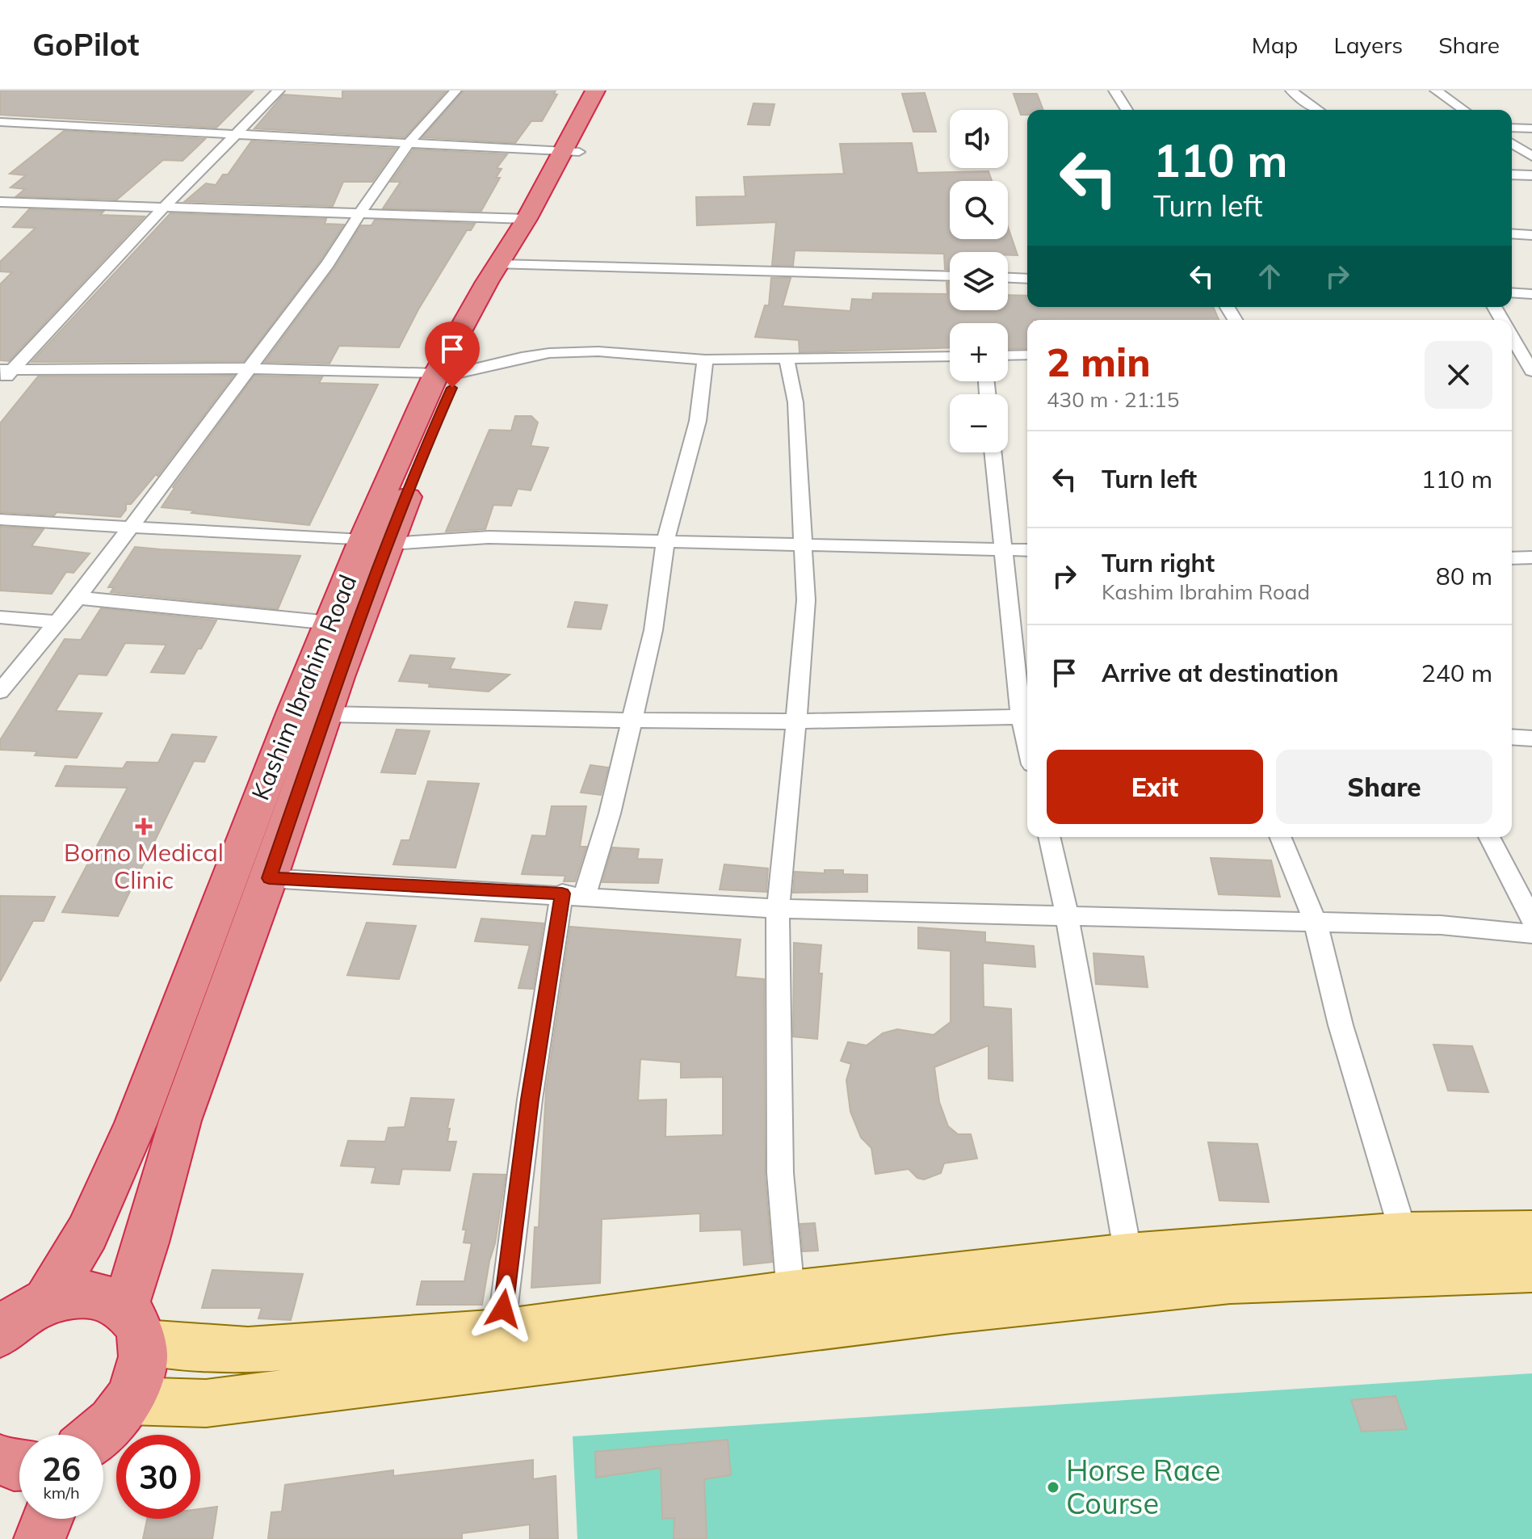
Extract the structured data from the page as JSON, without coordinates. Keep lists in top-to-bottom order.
{
  "streets": {
    "highway": ["Kashim Ibrahim Road"]
  },
  "places": {
    "health": ["Borno Medical Clinic"],
    "other": ["Horse Race Course"]
  },
  "page": {
    "header": "GoPilot",
    "nav": ["Map", "Layers", "Share"],
    "map_buttons": ["+", "−"],
    "turn": ["110 m", "Turn left"],
    "heading": ["2 min", "430 m · 21:15"],
    "list": [
      {
        "name": "Turn left",
        "value": "110 m"
      },
      {
        "name": "Turn right",
        "note": "Kashim Ibrahim Road",
        "value": "80 m"
      },
      {
        "name": "Arrive at destination",
        "value": "240 m"
      }
    ],
    "buttons": ["Exit", "Share"],
    "speed": "26 km/h",
    "limit": "30"
  }
}
